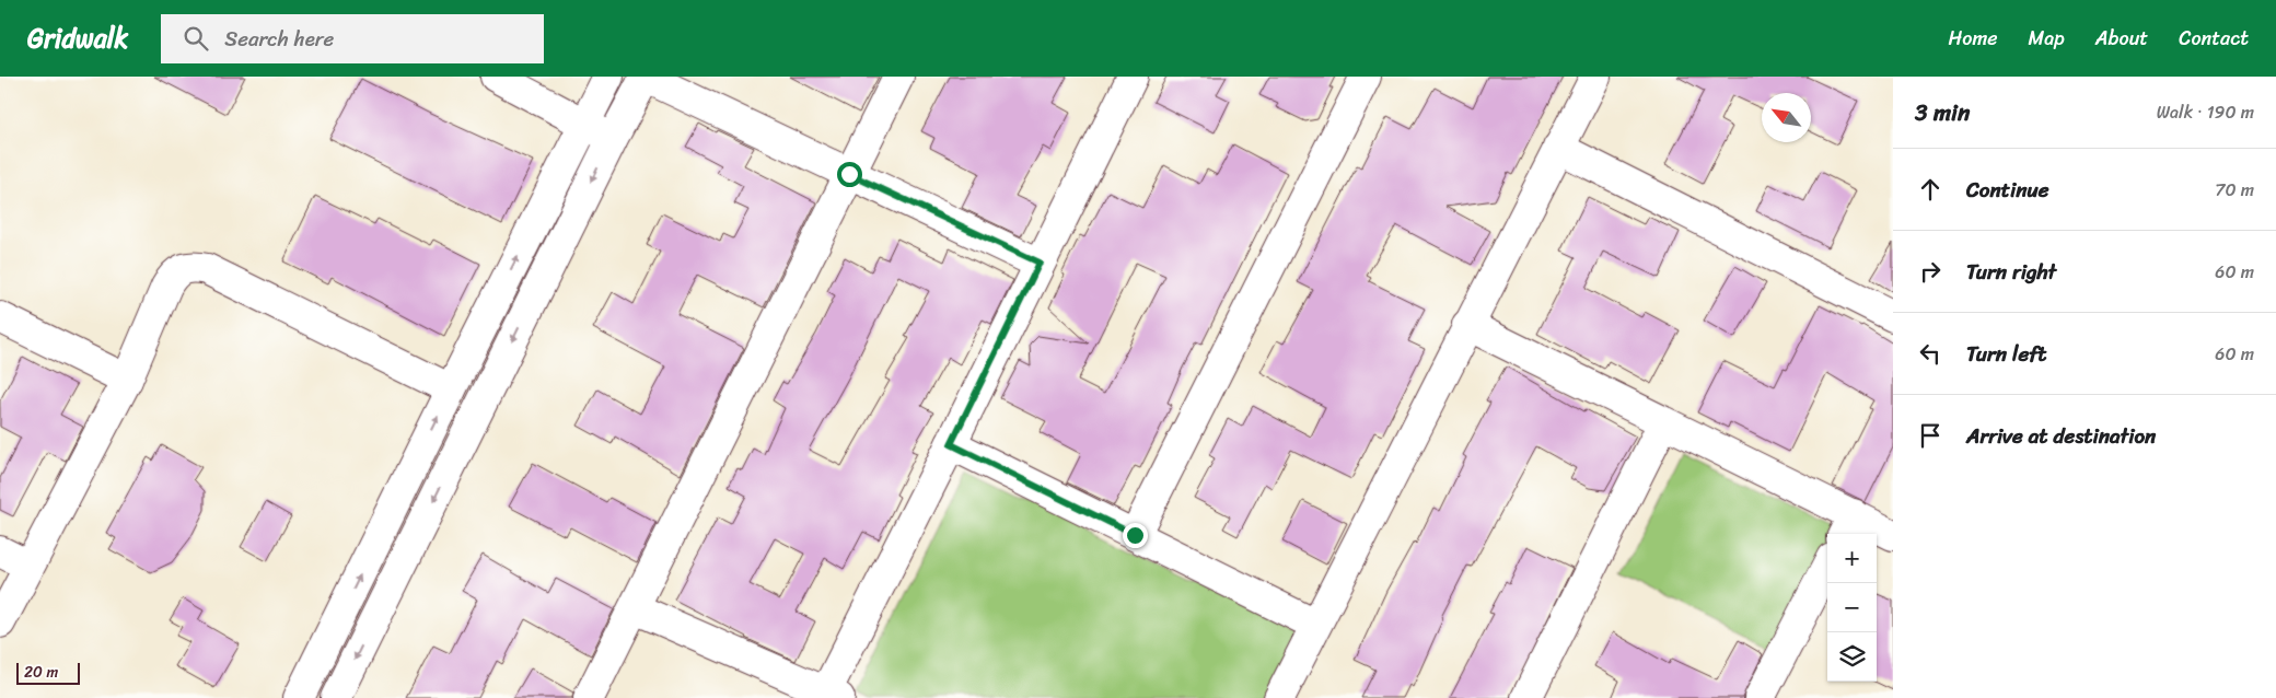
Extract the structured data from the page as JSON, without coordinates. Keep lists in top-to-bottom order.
{
  "scale_bar": "20 m",
  "north": "top left",
  "page": {
    "header": "Gridwalk",
    "search": "Search here",
    "nav": [
      "Home",
      "Map",
      "About",
      "Contact"
    ],
    "heading": ["3 min", "Walk · 190 m"],
    "list": [
      ["Continue", "70 m"],
      ["Turn right", "60 m"],
      ["Turn left", "60 m"],
      "Arrive at destination"
    ],
    "map_buttons": ["+", "−"],
    "scale": "20 m"
  }
}
